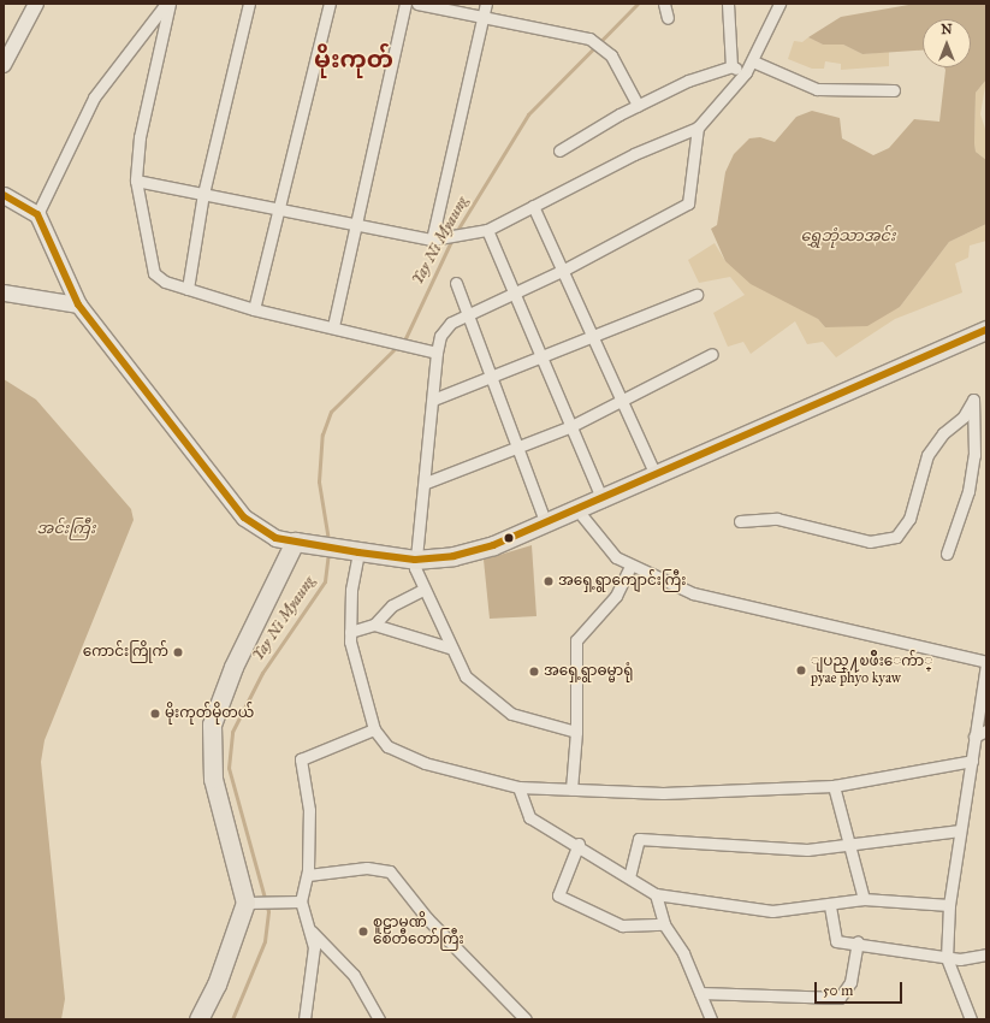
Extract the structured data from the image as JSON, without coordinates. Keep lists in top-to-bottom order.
{
  "districts": ["မိုးကုတ်"],
  "water": ["ရွှေဘုံသာအင်း", "Yay Ni Myaung", "အင်းကြီး"],
  "places": [
    "အရှေ့ရွာကျောင်းကြီး",
    "ကောင်းကြိုက်",
    "ျပည္႔ၿဖိဳးေက်ာ္ pyae phyo kyaw",
    "အရှေ့ရွာဓမ္မာရုံ",
    "မိုးကုတ်မိုတယ်",
    "စူဠာမဏိ စေတီတော်ကြီး"
  ],
  "scale_bar": "50 m",
  "north": "top"
}
